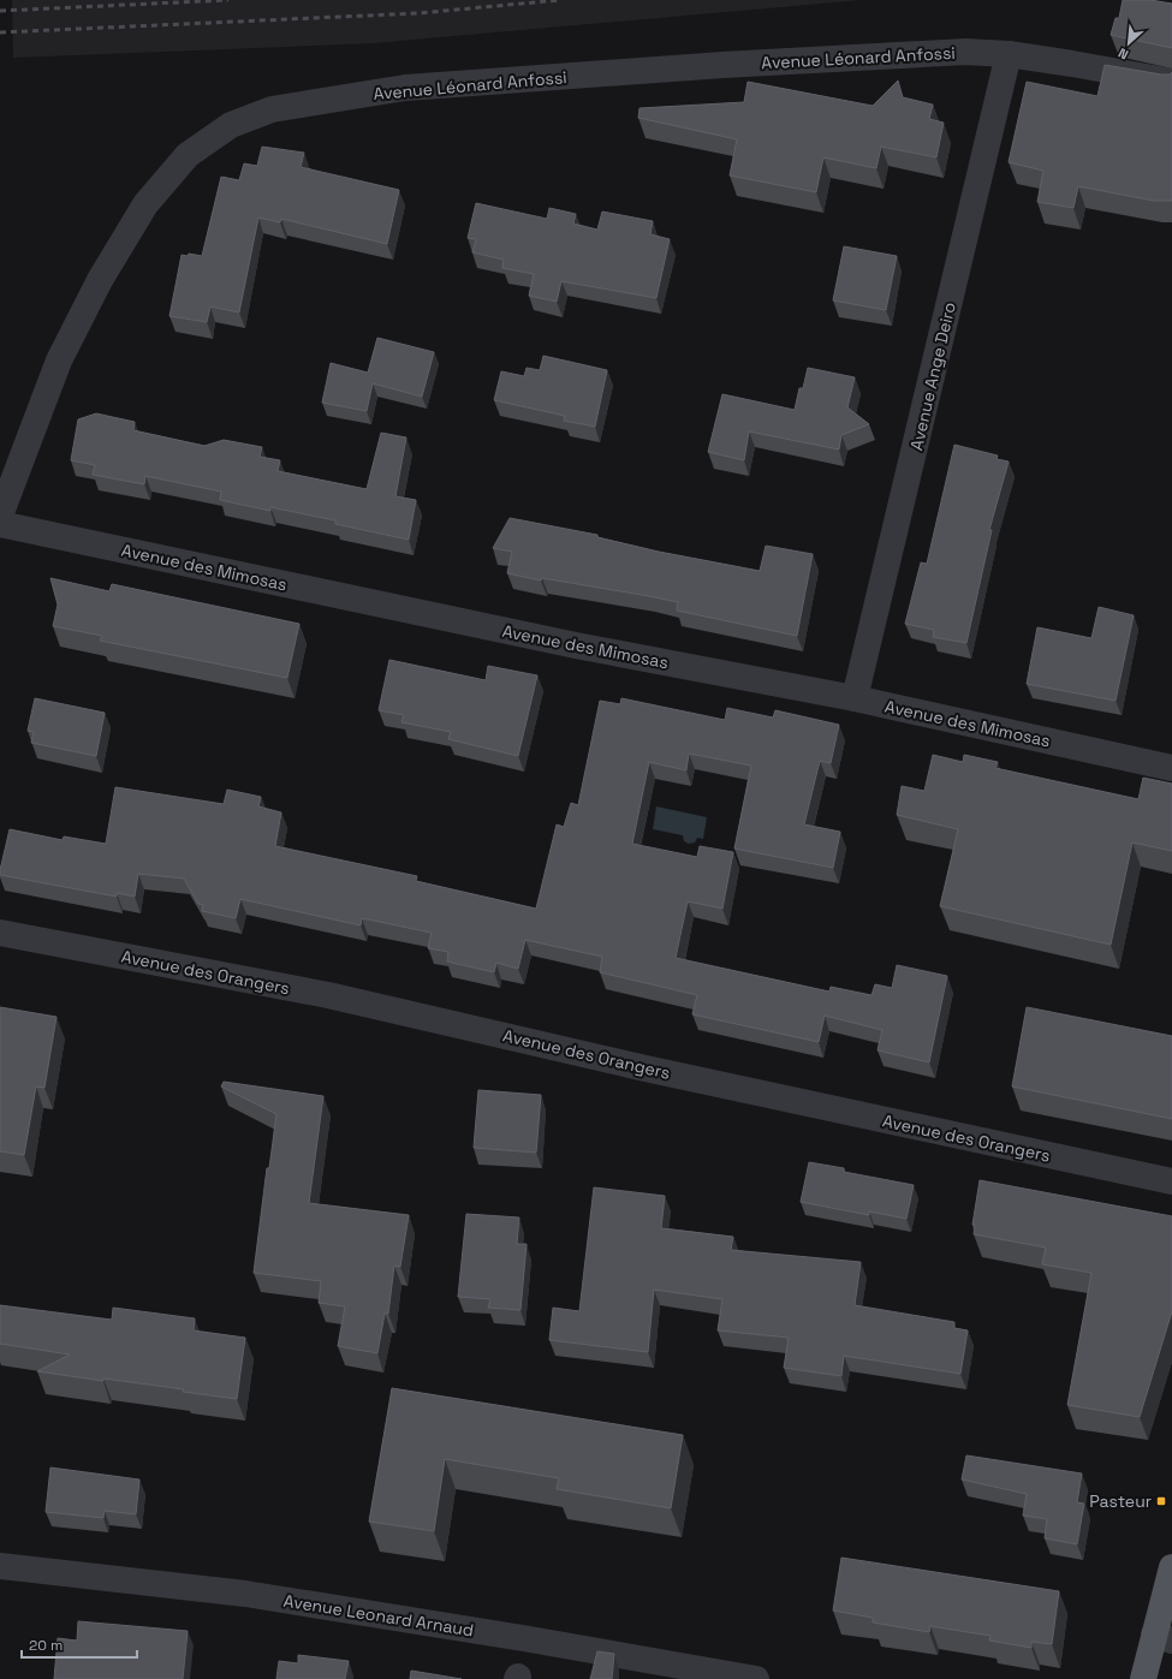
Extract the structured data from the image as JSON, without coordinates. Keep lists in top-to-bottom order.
{
  "streets": {
    "street": [
      "Avenue Léonard Anfossi",
      "Avenue Ange Deiro",
      "Avenue des Mimosas",
      "Avenue des Orangers",
      "Avenue Leonard Arnaud"
    ]
  },
  "crossings": [
    ["Avenue Léonard Anfossi", "Avenue Ange Deiro"],
    ["Avenue Ange Deiro", "Avenue des Mimosas"]
  ],
  "places": {
    "transit": ["Pasteur"]
  },
  "scale_bar": "20 m",
  "north": "bottom left"
}
